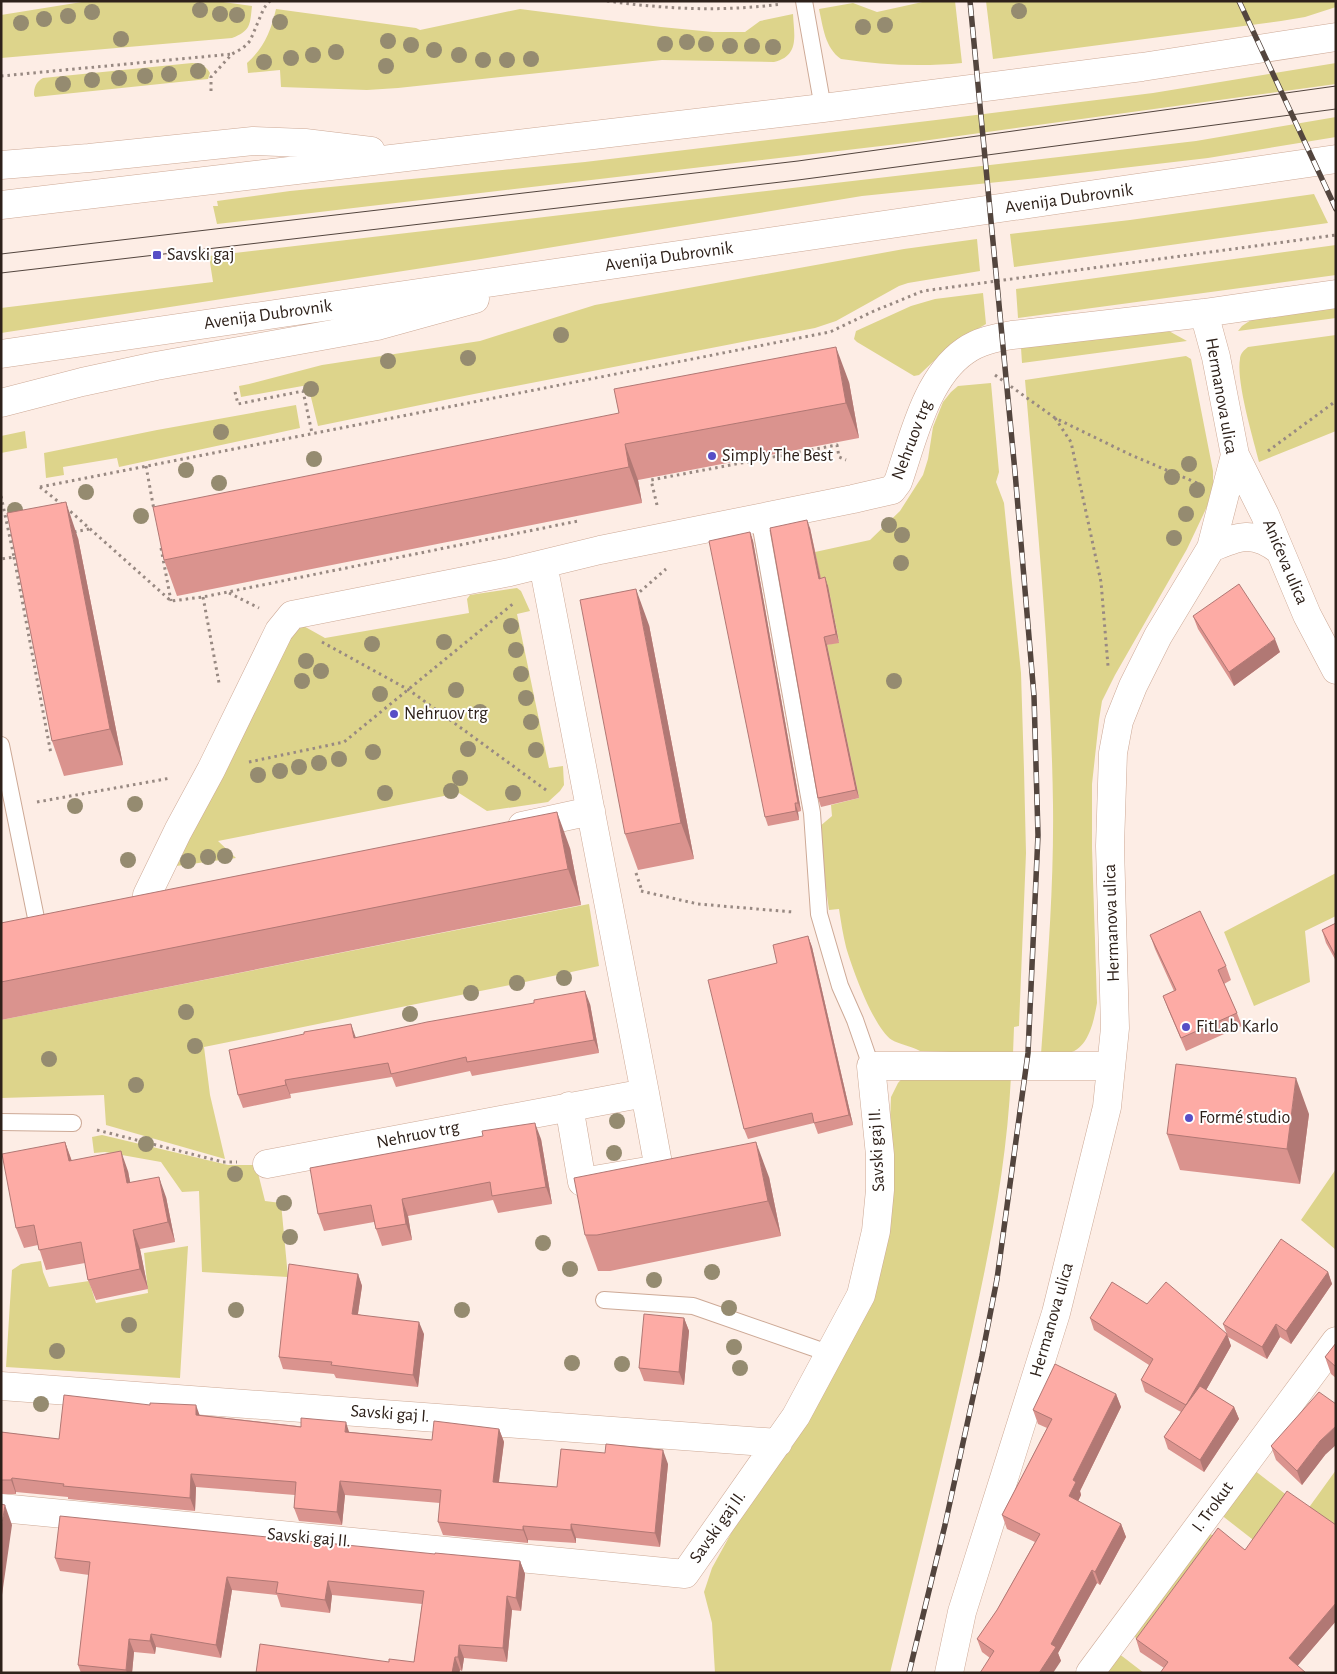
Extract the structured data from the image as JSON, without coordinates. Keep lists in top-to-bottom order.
{
  "streets": {
    "street": [
      "Avenija Dubrovnik",
      "Hermanova ulica",
      "Nehruov trg",
      "Anićeva ulica",
      "Savski gaj II.",
      "Savski gaj I.",
      "I. Trokut"
    ]
  },
  "crossings": [
    ["Hermanova ulica", "Nehruov trg"],
    ["Hermanova ulica", "Anićeva ulica"],
    ["Savski gaj II.", "Savski gaj I."]
  ],
  "places": {
    "transit": ["Savski gaj"],
    "other": [
      "Simply The Best",
      "Nehruov trg",
      "FitLab Karlo",
      "Formé studio"
    ]
  }
}
